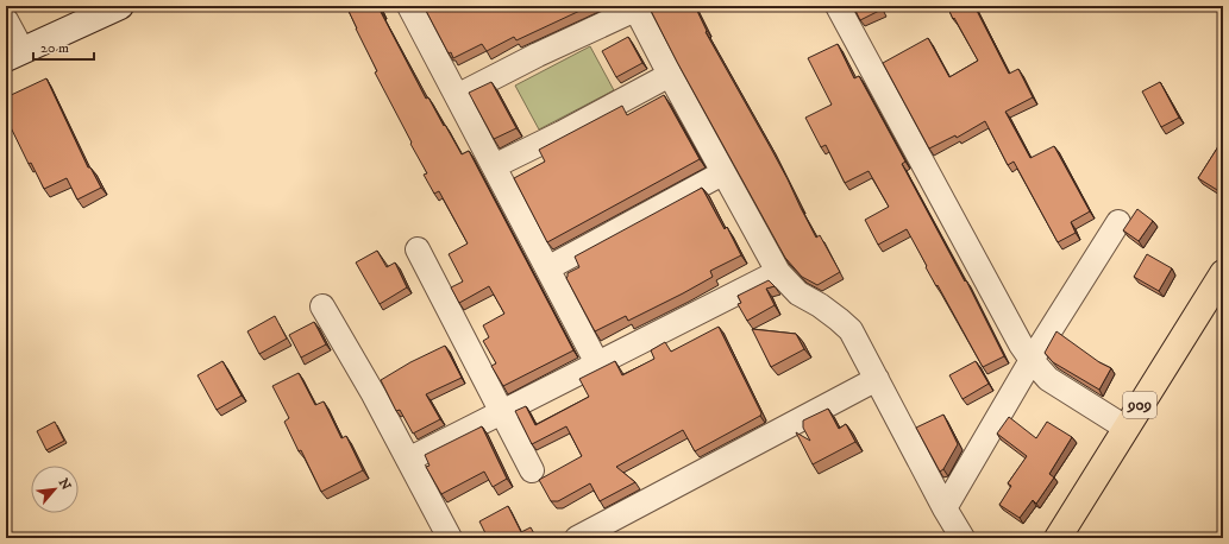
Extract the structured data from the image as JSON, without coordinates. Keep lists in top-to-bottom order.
{
  "streets": {
    "main road": ["909"]
  },
  "scale_bar": "20 m",
  "north": "top right"
}
